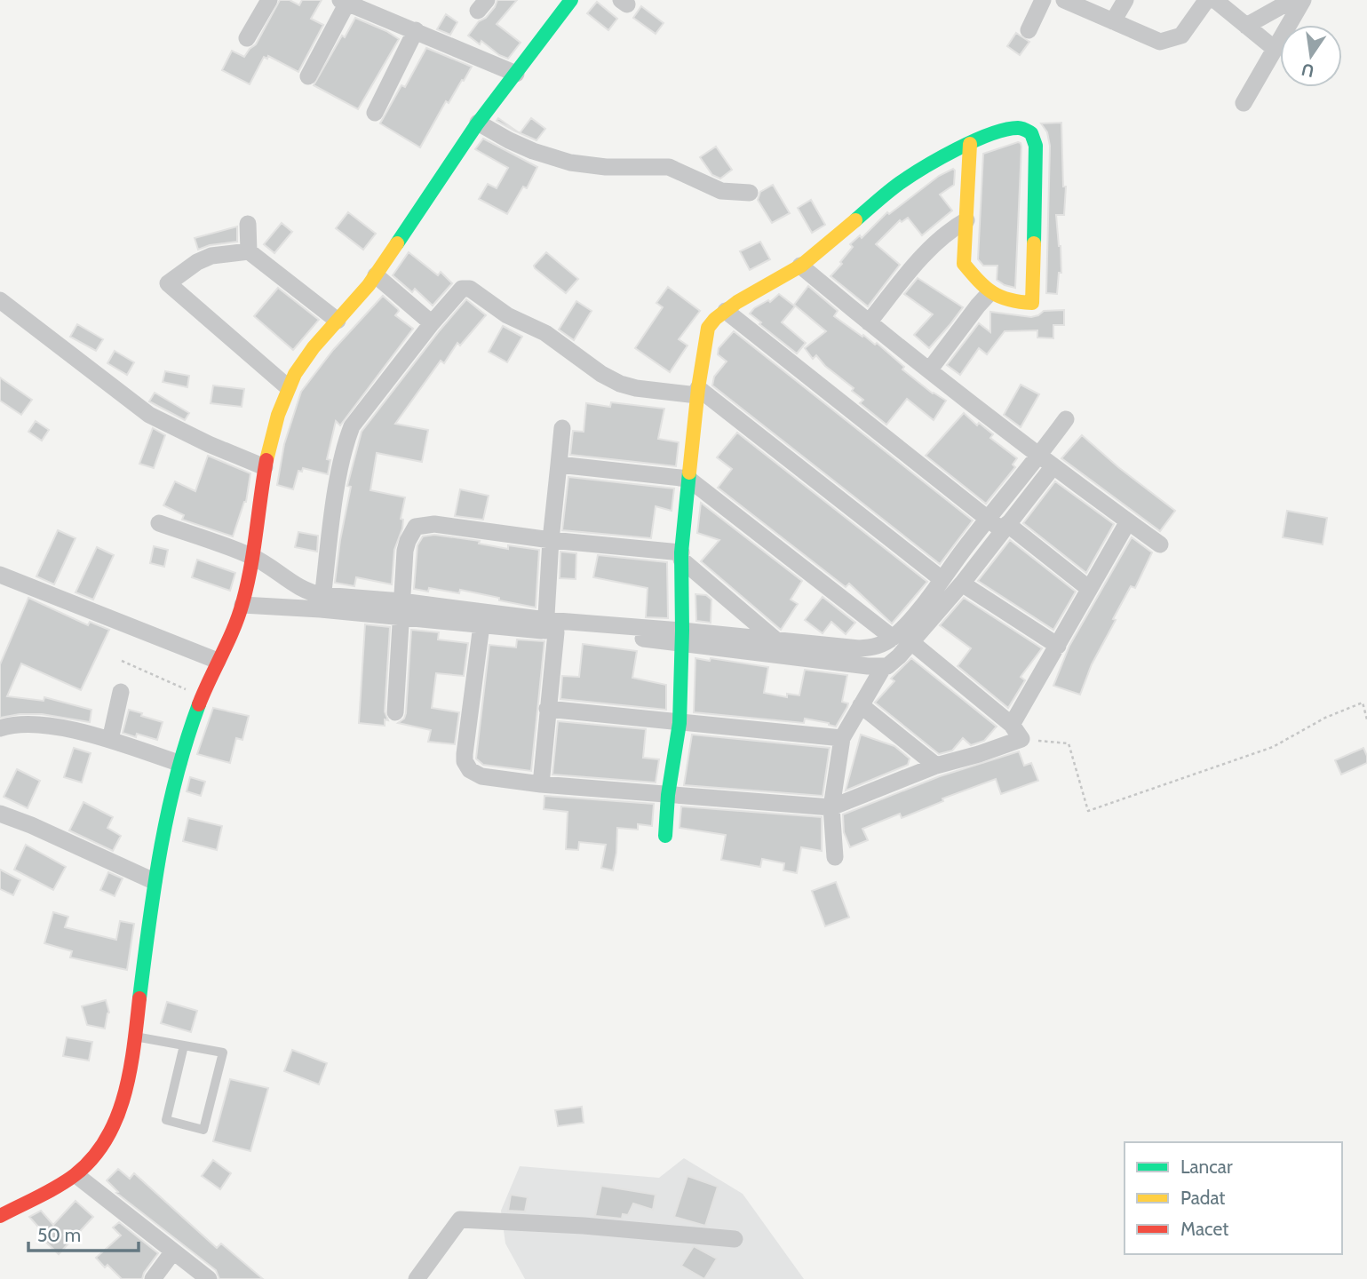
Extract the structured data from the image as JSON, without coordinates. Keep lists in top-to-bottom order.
{
  "legend": ["Lancar", "Padat", "Macet"],
  "scale_bar": "50 m",
  "north": "bottom"
}
